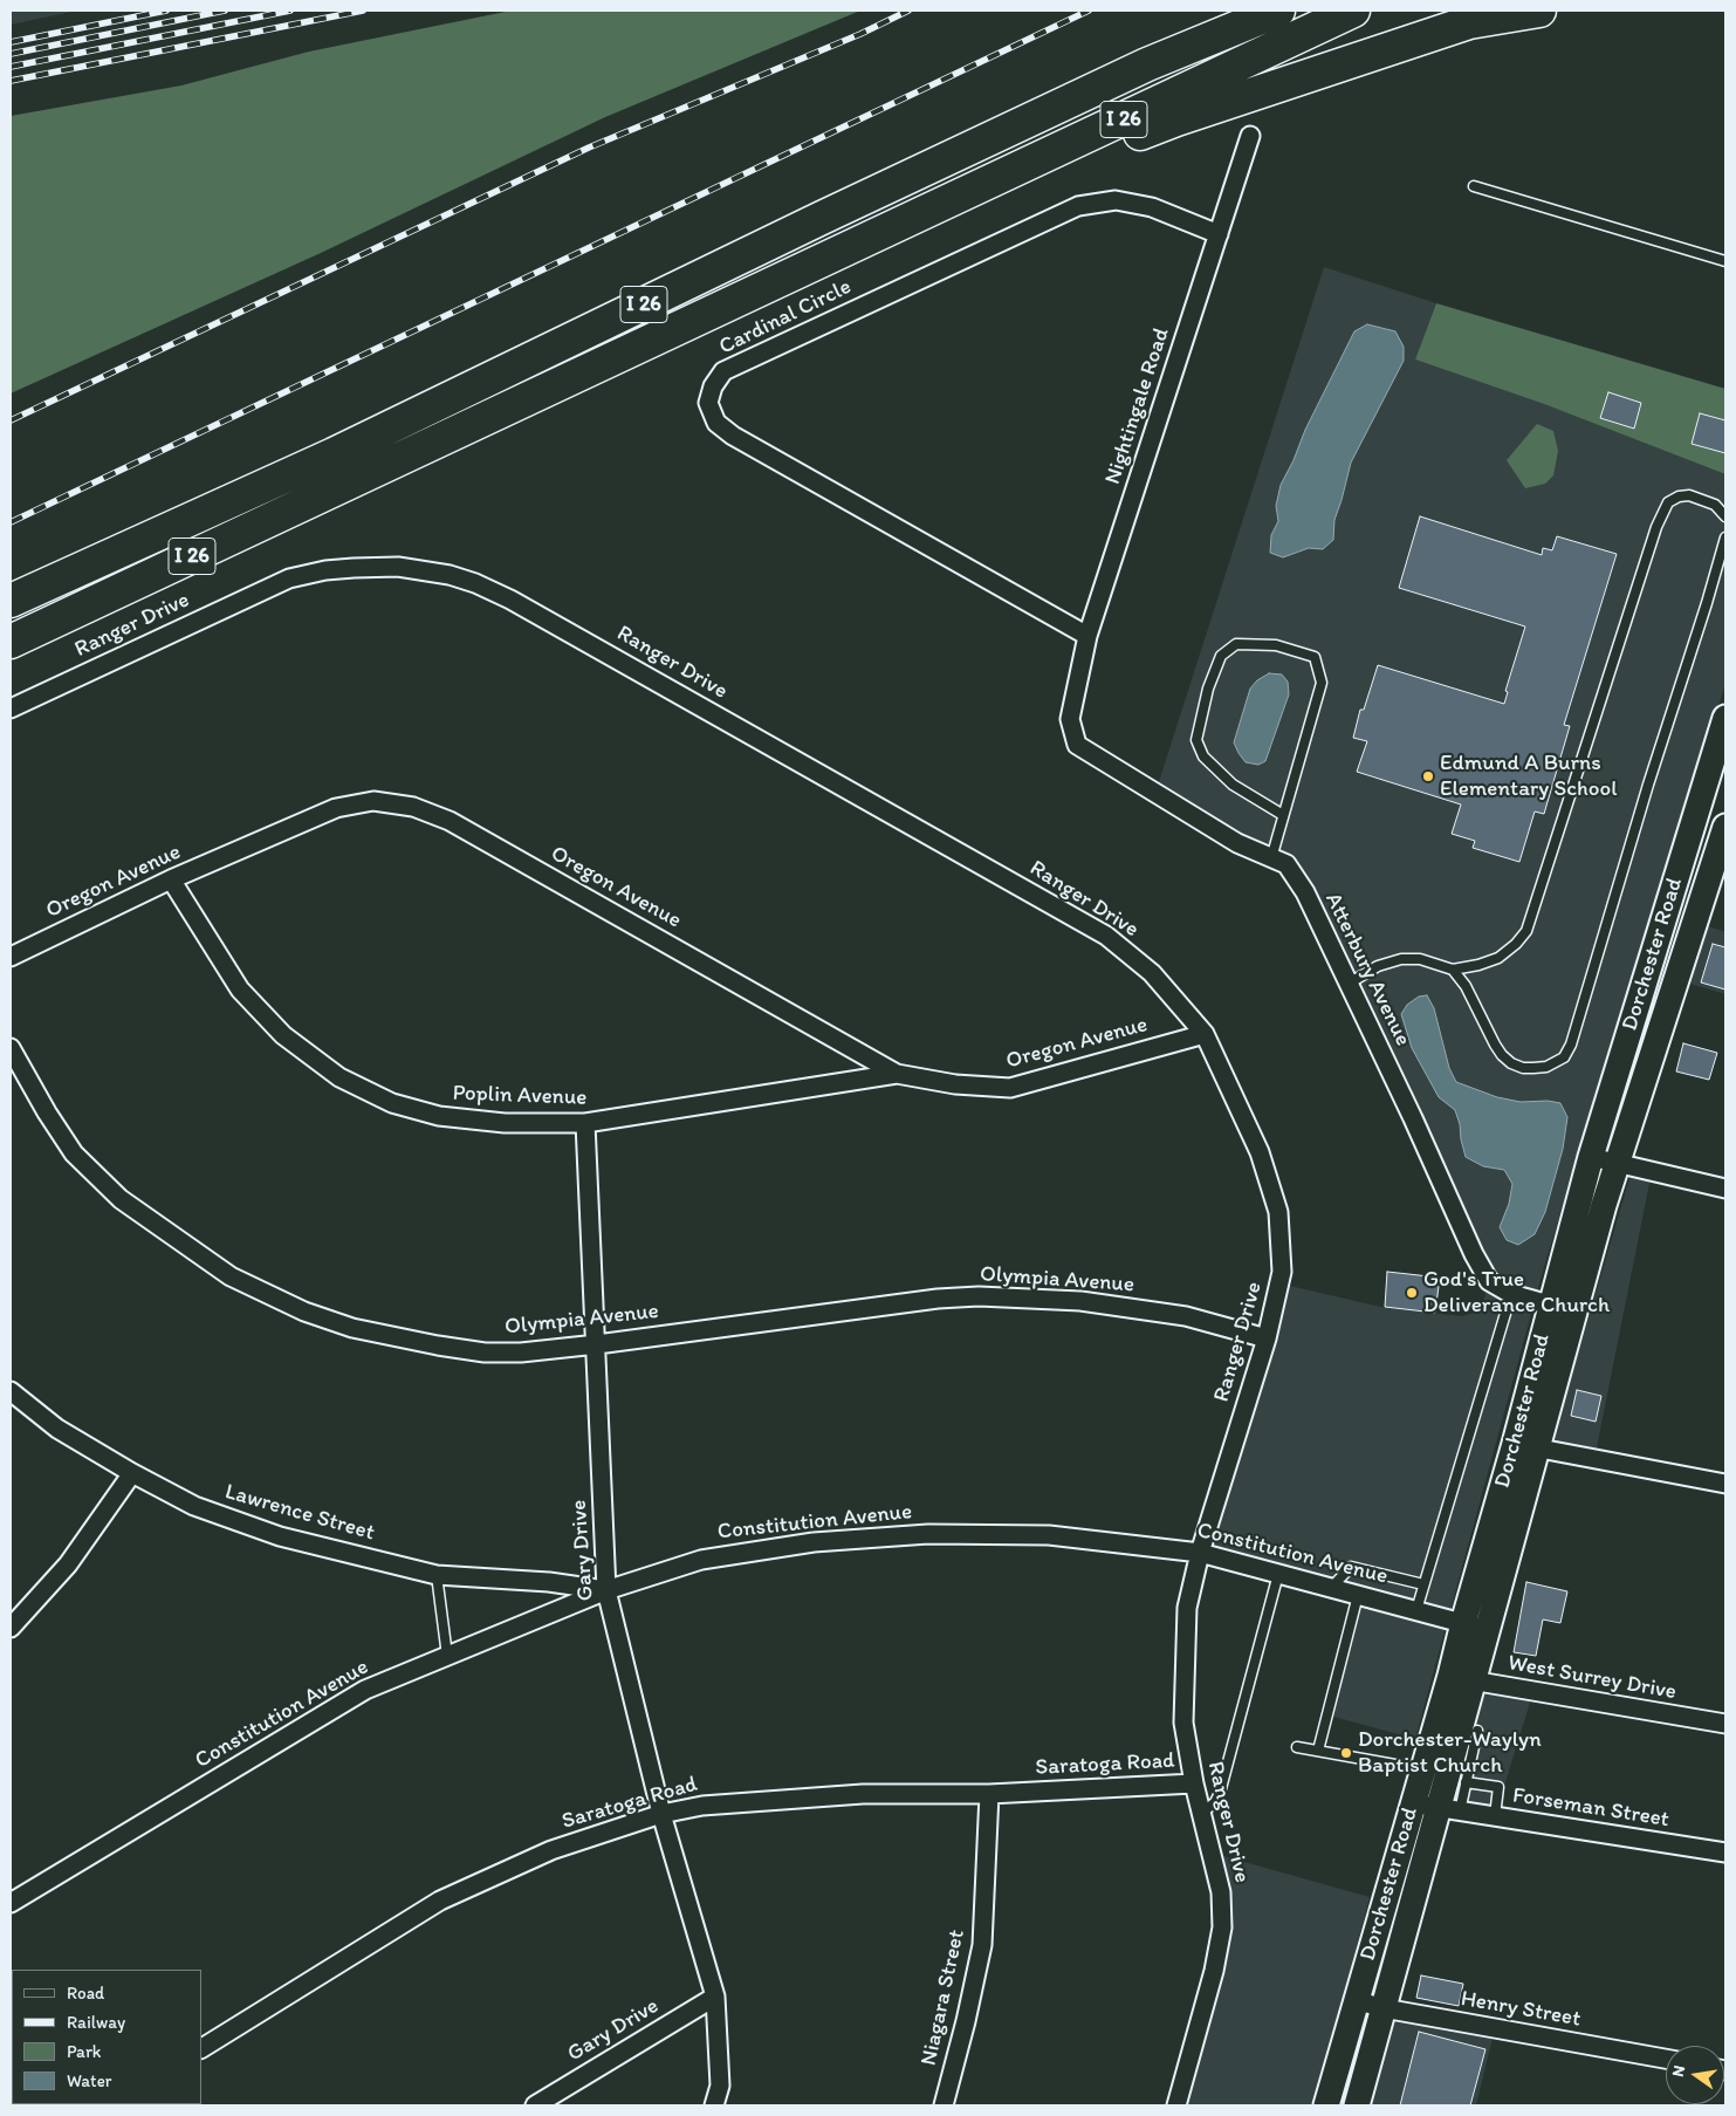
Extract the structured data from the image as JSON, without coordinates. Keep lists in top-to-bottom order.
{
  "streets": {
    "highway": ["I 26"],
    "main road": ["Dorchester Road"],
    "street": [
      "Cardinal Circle",
      "Nightingale Road",
      "Ranger Drive",
      "Oregon Avenue",
      "Atterbury Avenue",
      "Poplin Avenue",
      "Olympia Avenue",
      "Lawrence Street",
      "Constitution Avenue",
      "Gary Drive",
      "West Surrey Drive",
      "Saratoga Road",
      "Forseman Street",
      "Niagara Street",
      "Henry Street"
    ]
  },
  "crossings": [
    ["Cardinal Circle", "Nightingale Road"],
    ["Nightingale Road", "Atterbury Avenue"],
    ["Ranger Drive", "Oregon Avenue"],
    ["Ranger Drive", "Olympia Avenue"],
    ["Ranger Drive", "Constitution Avenue"],
    ["Ranger Drive", "Saratoga Road"],
    ["Oregon Avenue", "Poplin Avenue"],
    ["Dorchester Road", "Atterbury Avenue"],
    ["Dorchester Road", "Constitution Avenue"],
    ["Dorchester Road", "West Surrey Drive"],
    ["Dorchester Road", "Forseman Street"],
    ["Dorchester Road", "Henry Street"],
    ["Poplin Avenue", "Gary Drive"],
    ["Olympia Avenue", "Gary Drive"],
    ["Lawrence Street", "Constitution Avenue"],
    ["Lawrence Street", "Gary Drive"],
    ["Constitution Avenue", "Gary Drive"],
    ["Gary Drive", "Saratoga Road"],
    ["Saratoga Road", "Niagara Street"]
  ],
  "places": ["Edmund A Burns Elementary School", "God's True Deliverance Church", "Dorchester-Waylyn Baptist Church"],
  "legend": [
    "Road",
    "Railway",
    "Park",
    "Water"
  ],
  "north": "left"
}
